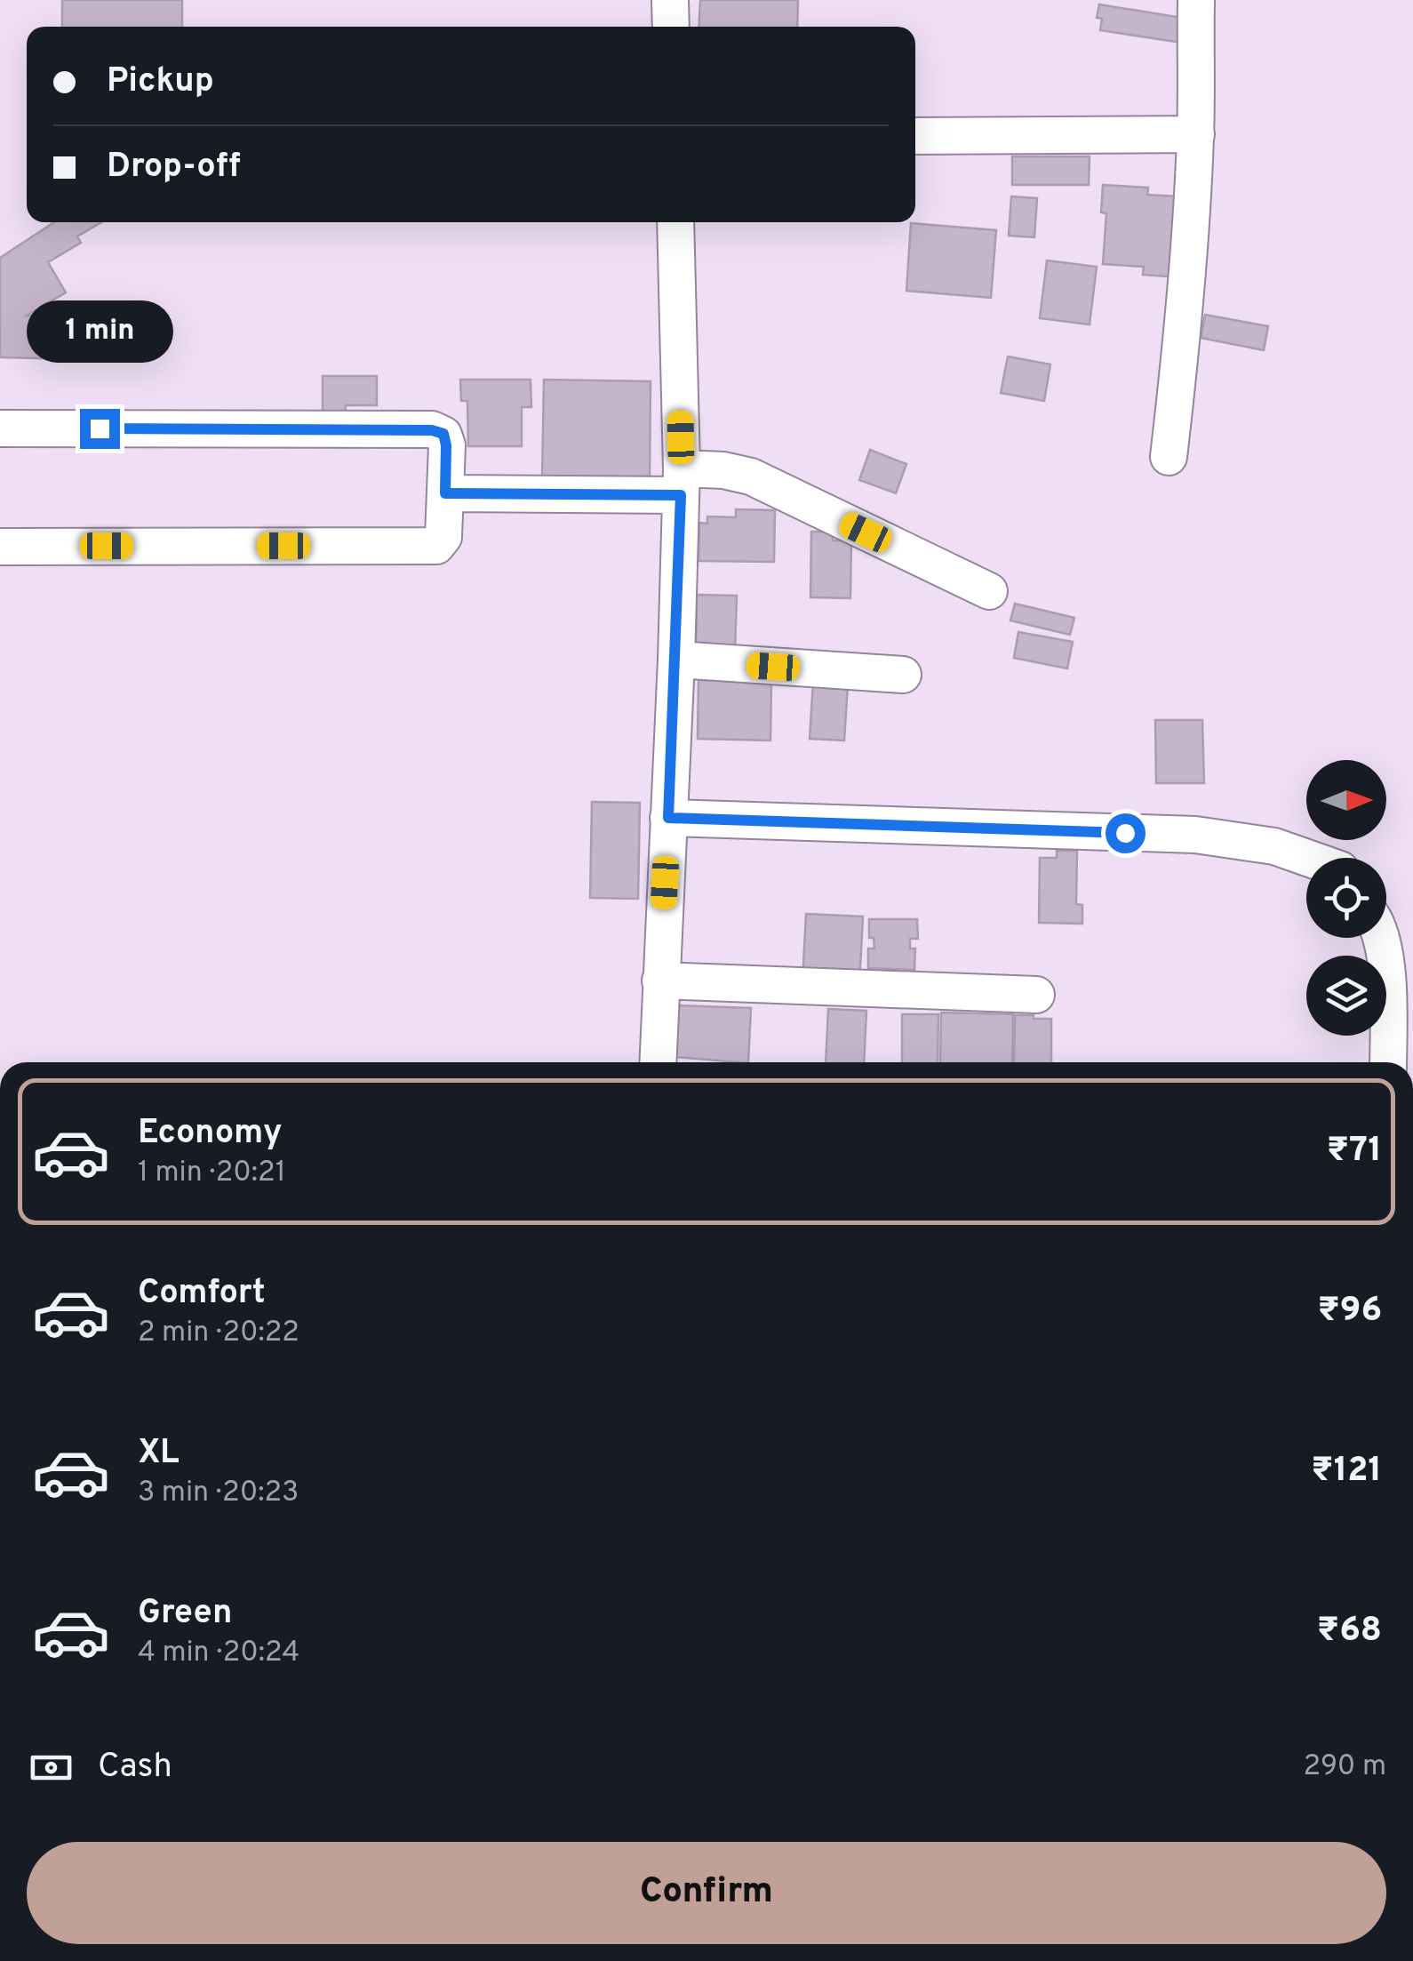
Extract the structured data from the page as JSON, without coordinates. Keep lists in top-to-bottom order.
{
  "north": "right",
  "page": {
    "banner": ["Pickup", "Drop-off"],
    "bubble": "1 min",
    "list": [
      {
        "name": "Economy",
        "note": "1 min · 20:21",
        "value": "₹71"
      },
      {
        "name": "Comfort",
        "note": "2 min · 20:22",
        "value": "₹96"
      },
      {
        "name": "XL",
        "note": "3 min · 20:23",
        "value": "₹121"
      },
      {
        "name": "Green",
        "note": "4 min · 20:24",
        "value": "₹68"
      }
    ],
    "pay": ["Cash", "290 m"],
    "buttons": "Confirm"
  }
}
